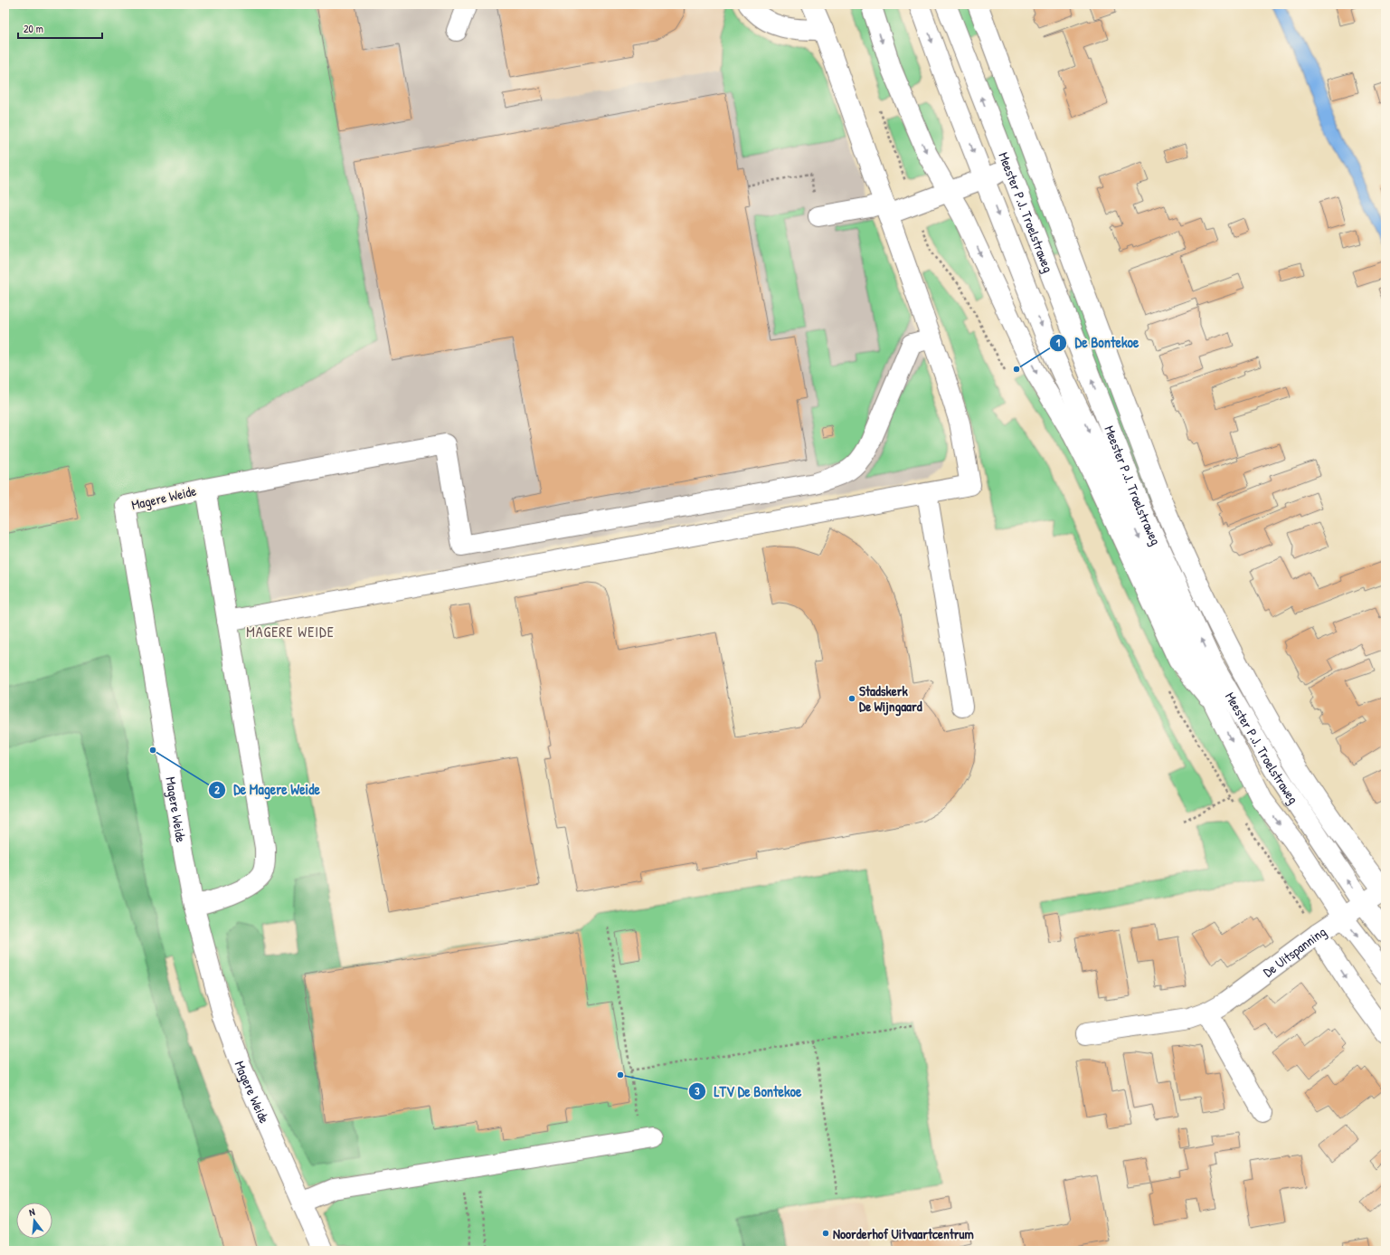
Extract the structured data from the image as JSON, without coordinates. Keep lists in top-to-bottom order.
{
  "streets": {
    "street": ["Meester P.J. Troelstraweg", "Magere Weide", "De Uitspanning"]
  },
  "crossings": [
    ["Meester P.J. Troelstraweg", "De Uitspanning"]
  ],
  "districts": ["MAGERE WEIDE"],
  "places": [
    "De Bontekoe",
    "Stadskerk De Wijngaard",
    "De Magere Weide",
    "LTV De Bontekoe",
    "Noorderhof Uitvaartcentrum"
  ],
  "scale_bar": "20 m",
  "north": "top"
}
